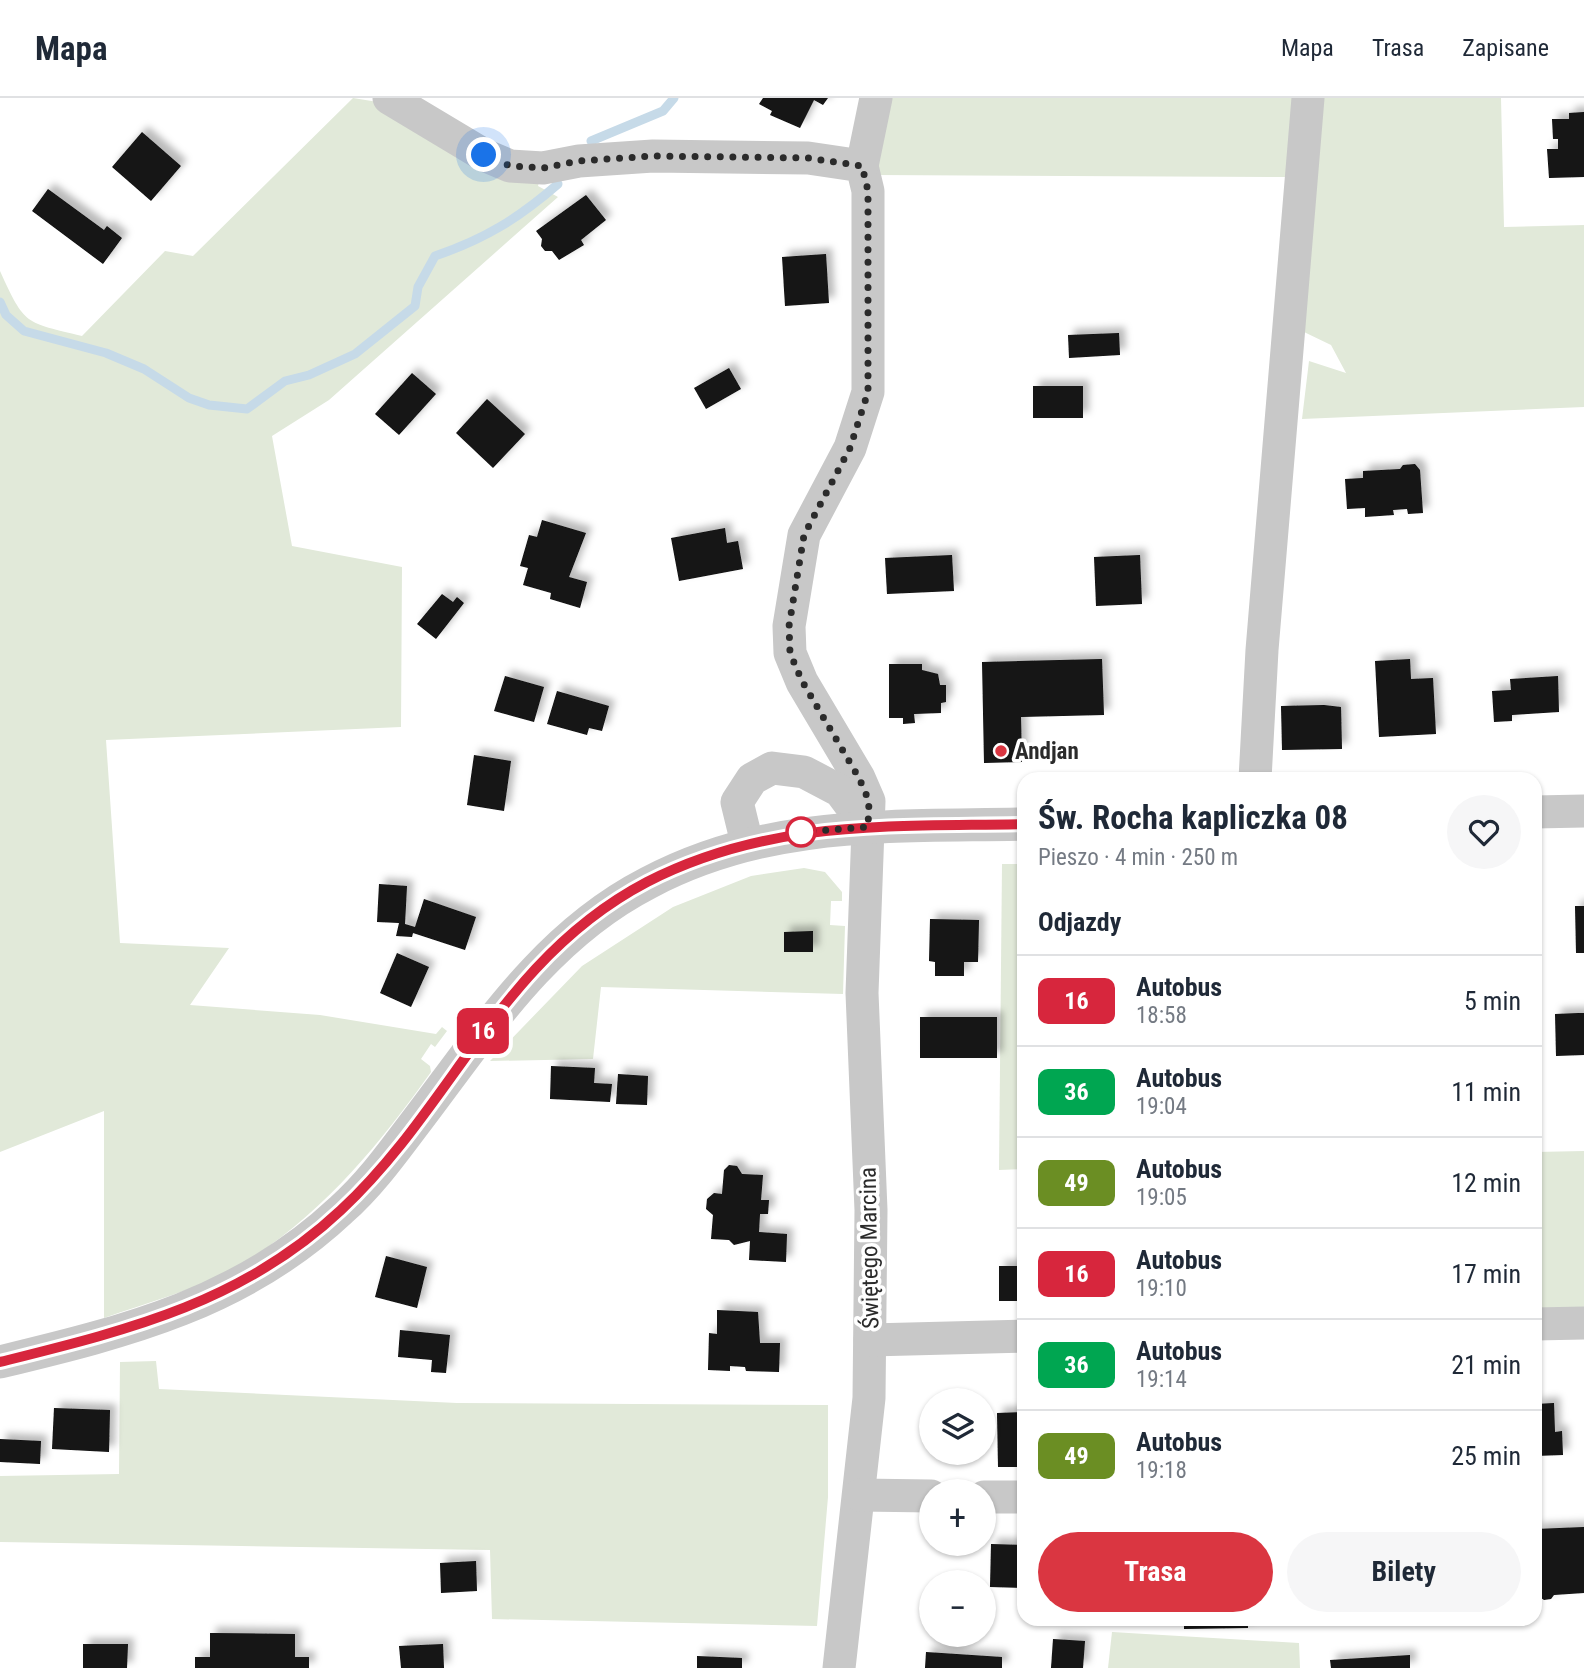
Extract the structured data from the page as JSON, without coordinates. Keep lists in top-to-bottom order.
{
  "streets": {
    "street": ["Świętego Marcina"]
  },
  "places": ["Andjan"],
  "lines": ["bus line 16"],
  "page": {
    "header": "Mapa",
    "nav": ["Mapa", "Trasa", "Zapisane"],
    "on_map": "16",
    "heading": [
      ["Św. Rocha kapliczka 08", "Pieszo · 4 min · 250 m"],
      "Odjazdy"
    ],
    "list": [
      {
        "mark": "16",
        "name": "Autobus",
        "note": "18:58",
        "value": "5 min"
      },
      {
        "mark": "36",
        "name": "Autobus",
        "note": "19:04",
        "value": "11 min"
      },
      {
        "mark": "49",
        "name": "Autobus",
        "note": "19:05",
        "value": "12 min"
      },
      {
        "mark": "16",
        "name": "Autobus",
        "note": "19:10",
        "value": "17 min"
      },
      {
        "mark": "36",
        "name": "Autobus",
        "note": "19:14",
        "value": "21 min"
      },
      {
        "mark": "49",
        "name": "Autobus",
        "note": "19:18",
        "value": "25 min"
      }
    ],
    "map_buttons": ["+", "−"],
    "buttons": ["Trasa", "Bilety"]
  }
}
